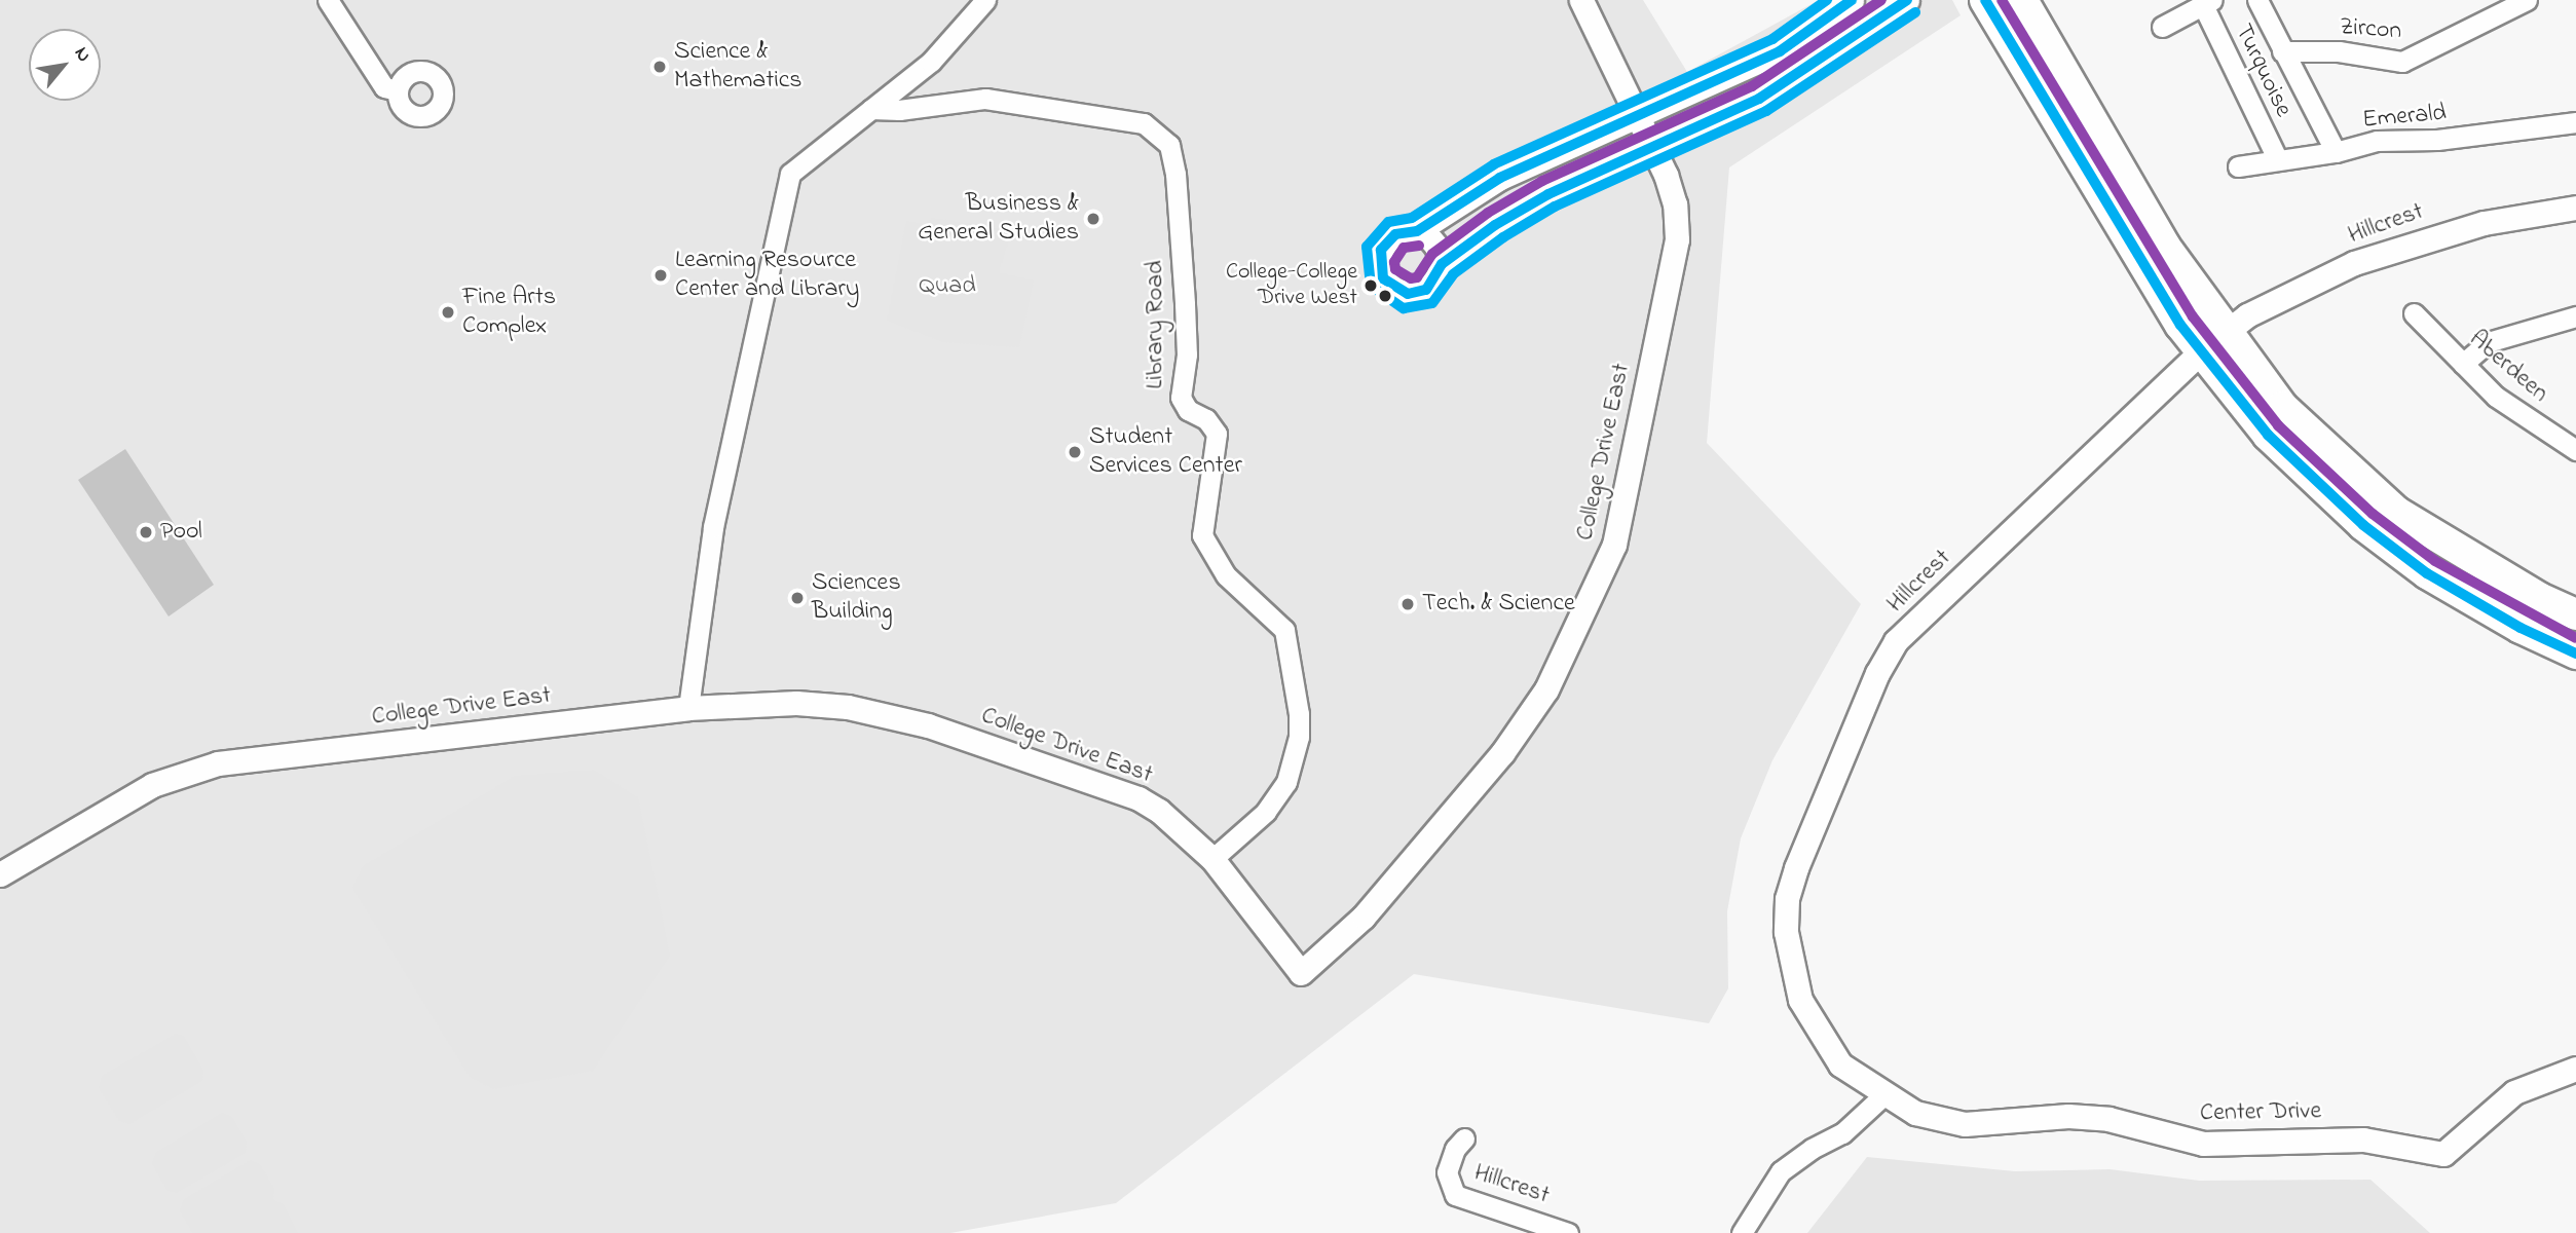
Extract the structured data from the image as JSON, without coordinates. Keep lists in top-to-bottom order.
{
  "streets": {
    "street": [
      "Zircon",
      "Turquoise",
      "Emerald",
      "Hillcrest",
      "Library Road",
      "Aberdeen",
      "College Drive East",
      "Center Drive"
    ]
  },
  "crossings": [
    ["Turquoise", "Emerald"],
    ["Hillcrest", "Center Drive"],
    ["Library Road", "College Drive East"]
  ],
  "parks": ["Quad"],
  "places": [
    "Science & Mathematics",
    "Business & General Studies",
    "Learning Resource Center and Library",
    "College-College Drive West",
    "Fine Arts Complex",
    "Student Services Center",
    "Pool",
    "Sciences Building",
    "Tech. & Science"
  ],
  "north": "top right"
}
